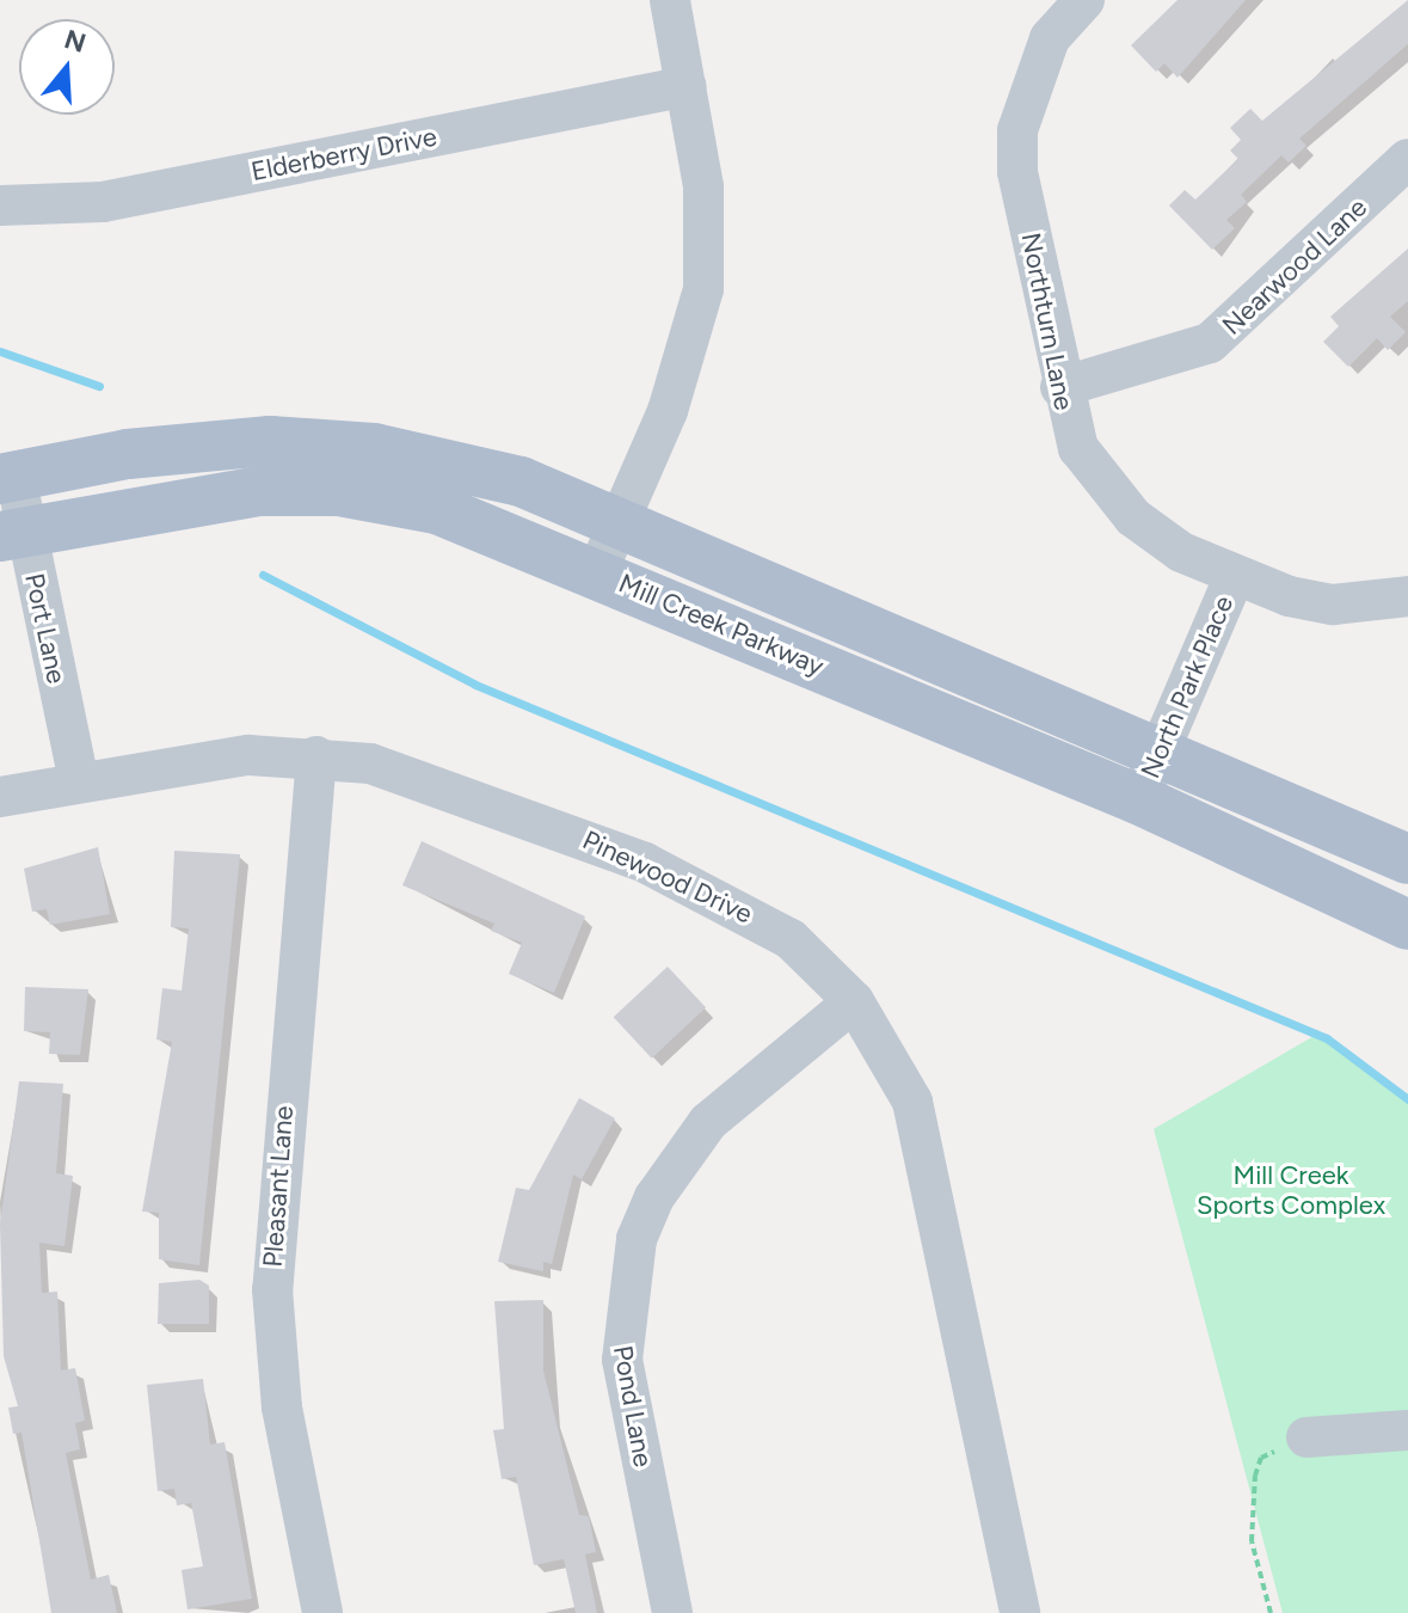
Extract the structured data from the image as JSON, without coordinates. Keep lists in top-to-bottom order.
{
  "streets": {
    "main road": ["Mill Creek Parkway"],
    "street": [
      "Elderberry Drive",
      "Nearwood Lane",
      "Northturn Lane",
      "Port Lane",
      "North Park Place",
      "Pinewood Drive",
      "Pleasant Lane",
      "Pond Lane"
    ]
  },
  "crossings": [
    ["Nearwood Lane", "Northturn Lane"],
    ["Northturn Lane", "North Park Place"],
    ["Mill Creek Parkway", "Port Lane"],
    ["Mill Creek Parkway", "North Park Place"],
    ["Port Lane", "Pinewood Drive"],
    ["Pinewood Drive", "Pleasant Lane"],
    ["Pinewood Drive", "Pond Lane"]
  ],
  "parks": ["Mill Creek Sports Complex"],
  "north": "top"
}
